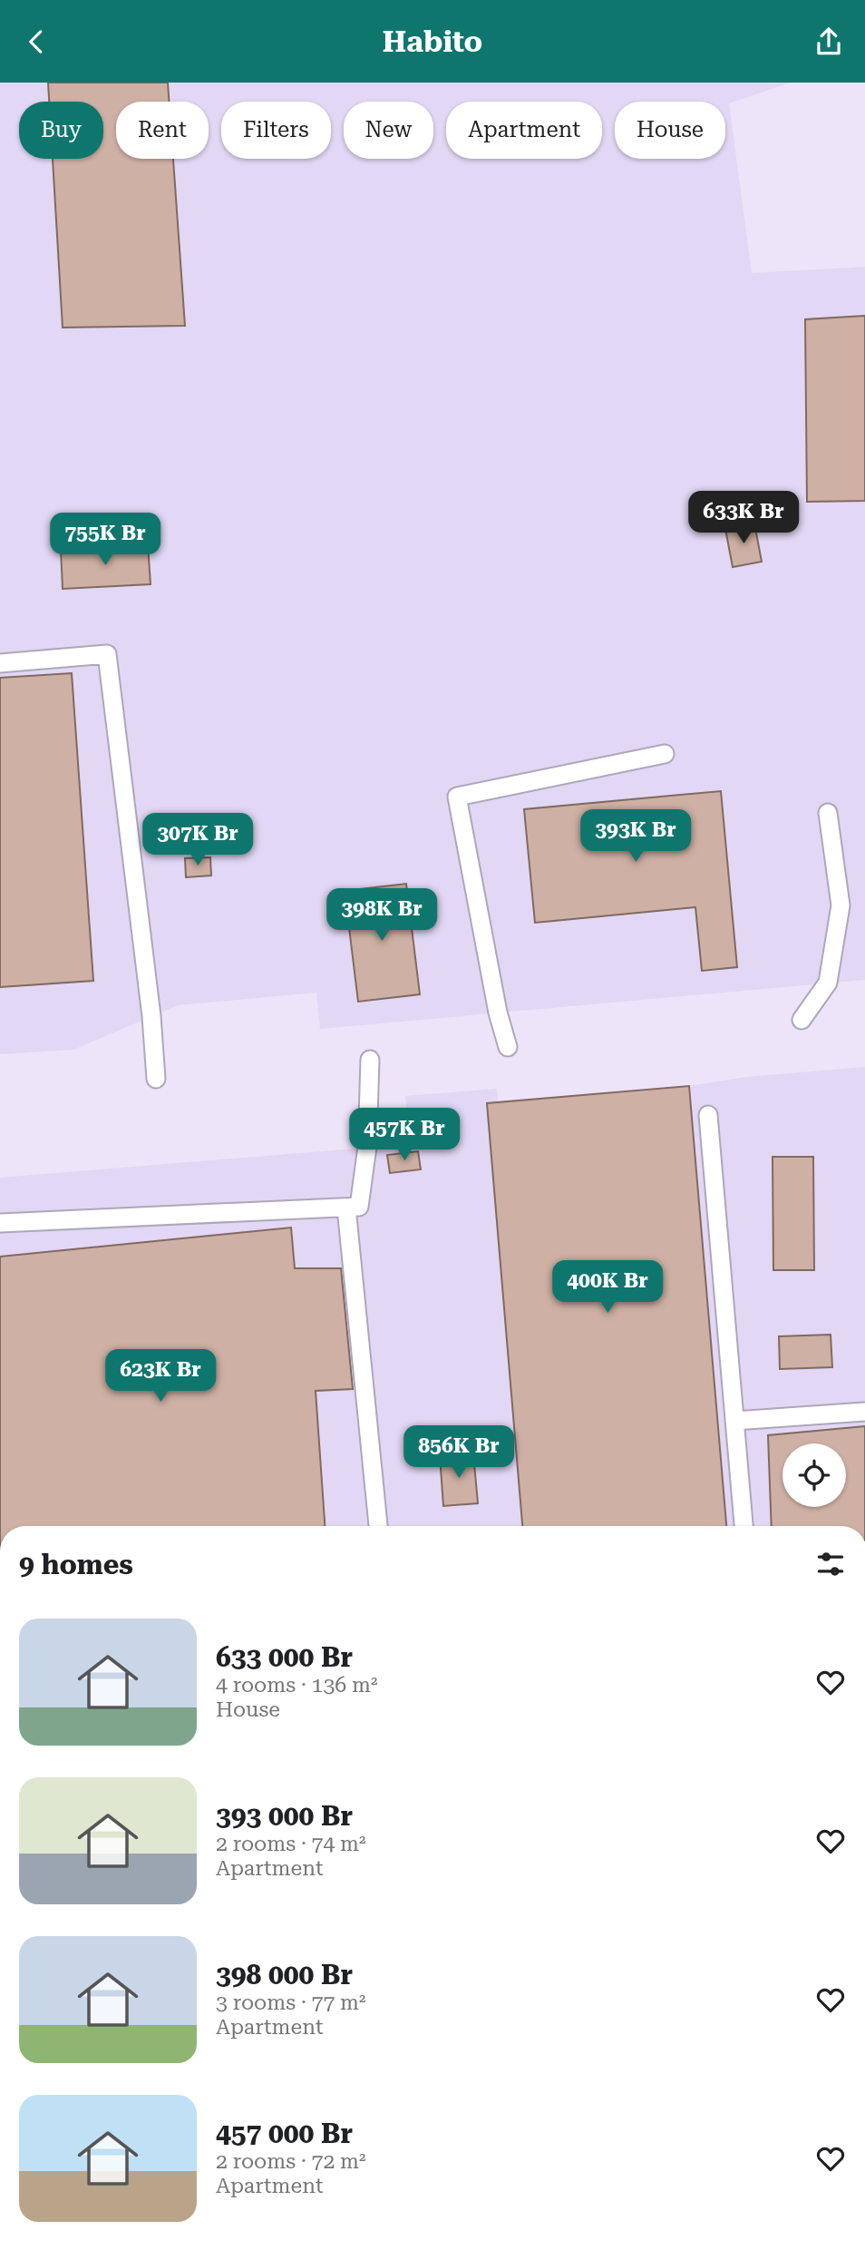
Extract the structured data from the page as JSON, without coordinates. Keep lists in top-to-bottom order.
{
  "page": {
    "header": "Habito",
    "chip": [
      "Buy",
      "Rent",
      "Filters",
      "New",
      "Apartment",
      "House"
    ],
    "price": [
      "633K Br",
      "755K Br",
      "393K Br",
      "307K Br",
      "398K Br",
      "457K Br",
      "400K Br",
      "623K Br",
      "856K Br"
    ],
    "heading": "9 homes",
    "list": [
      {
        "name": "633 000 Br",
        "note": "4 rooms · 136 m² · House"
      },
      {
        "name": "393 000 Br",
        "note": "2 rooms · 74 m² · Apartment"
      },
      {
        "name": "398 000 Br",
        "note": "3 rooms · 77 m² · Apartment"
      },
      {
        "name": "457 000 Br",
        "note": "2 rooms · 72 m² · Apartment"
      }
    ]
  }
}
